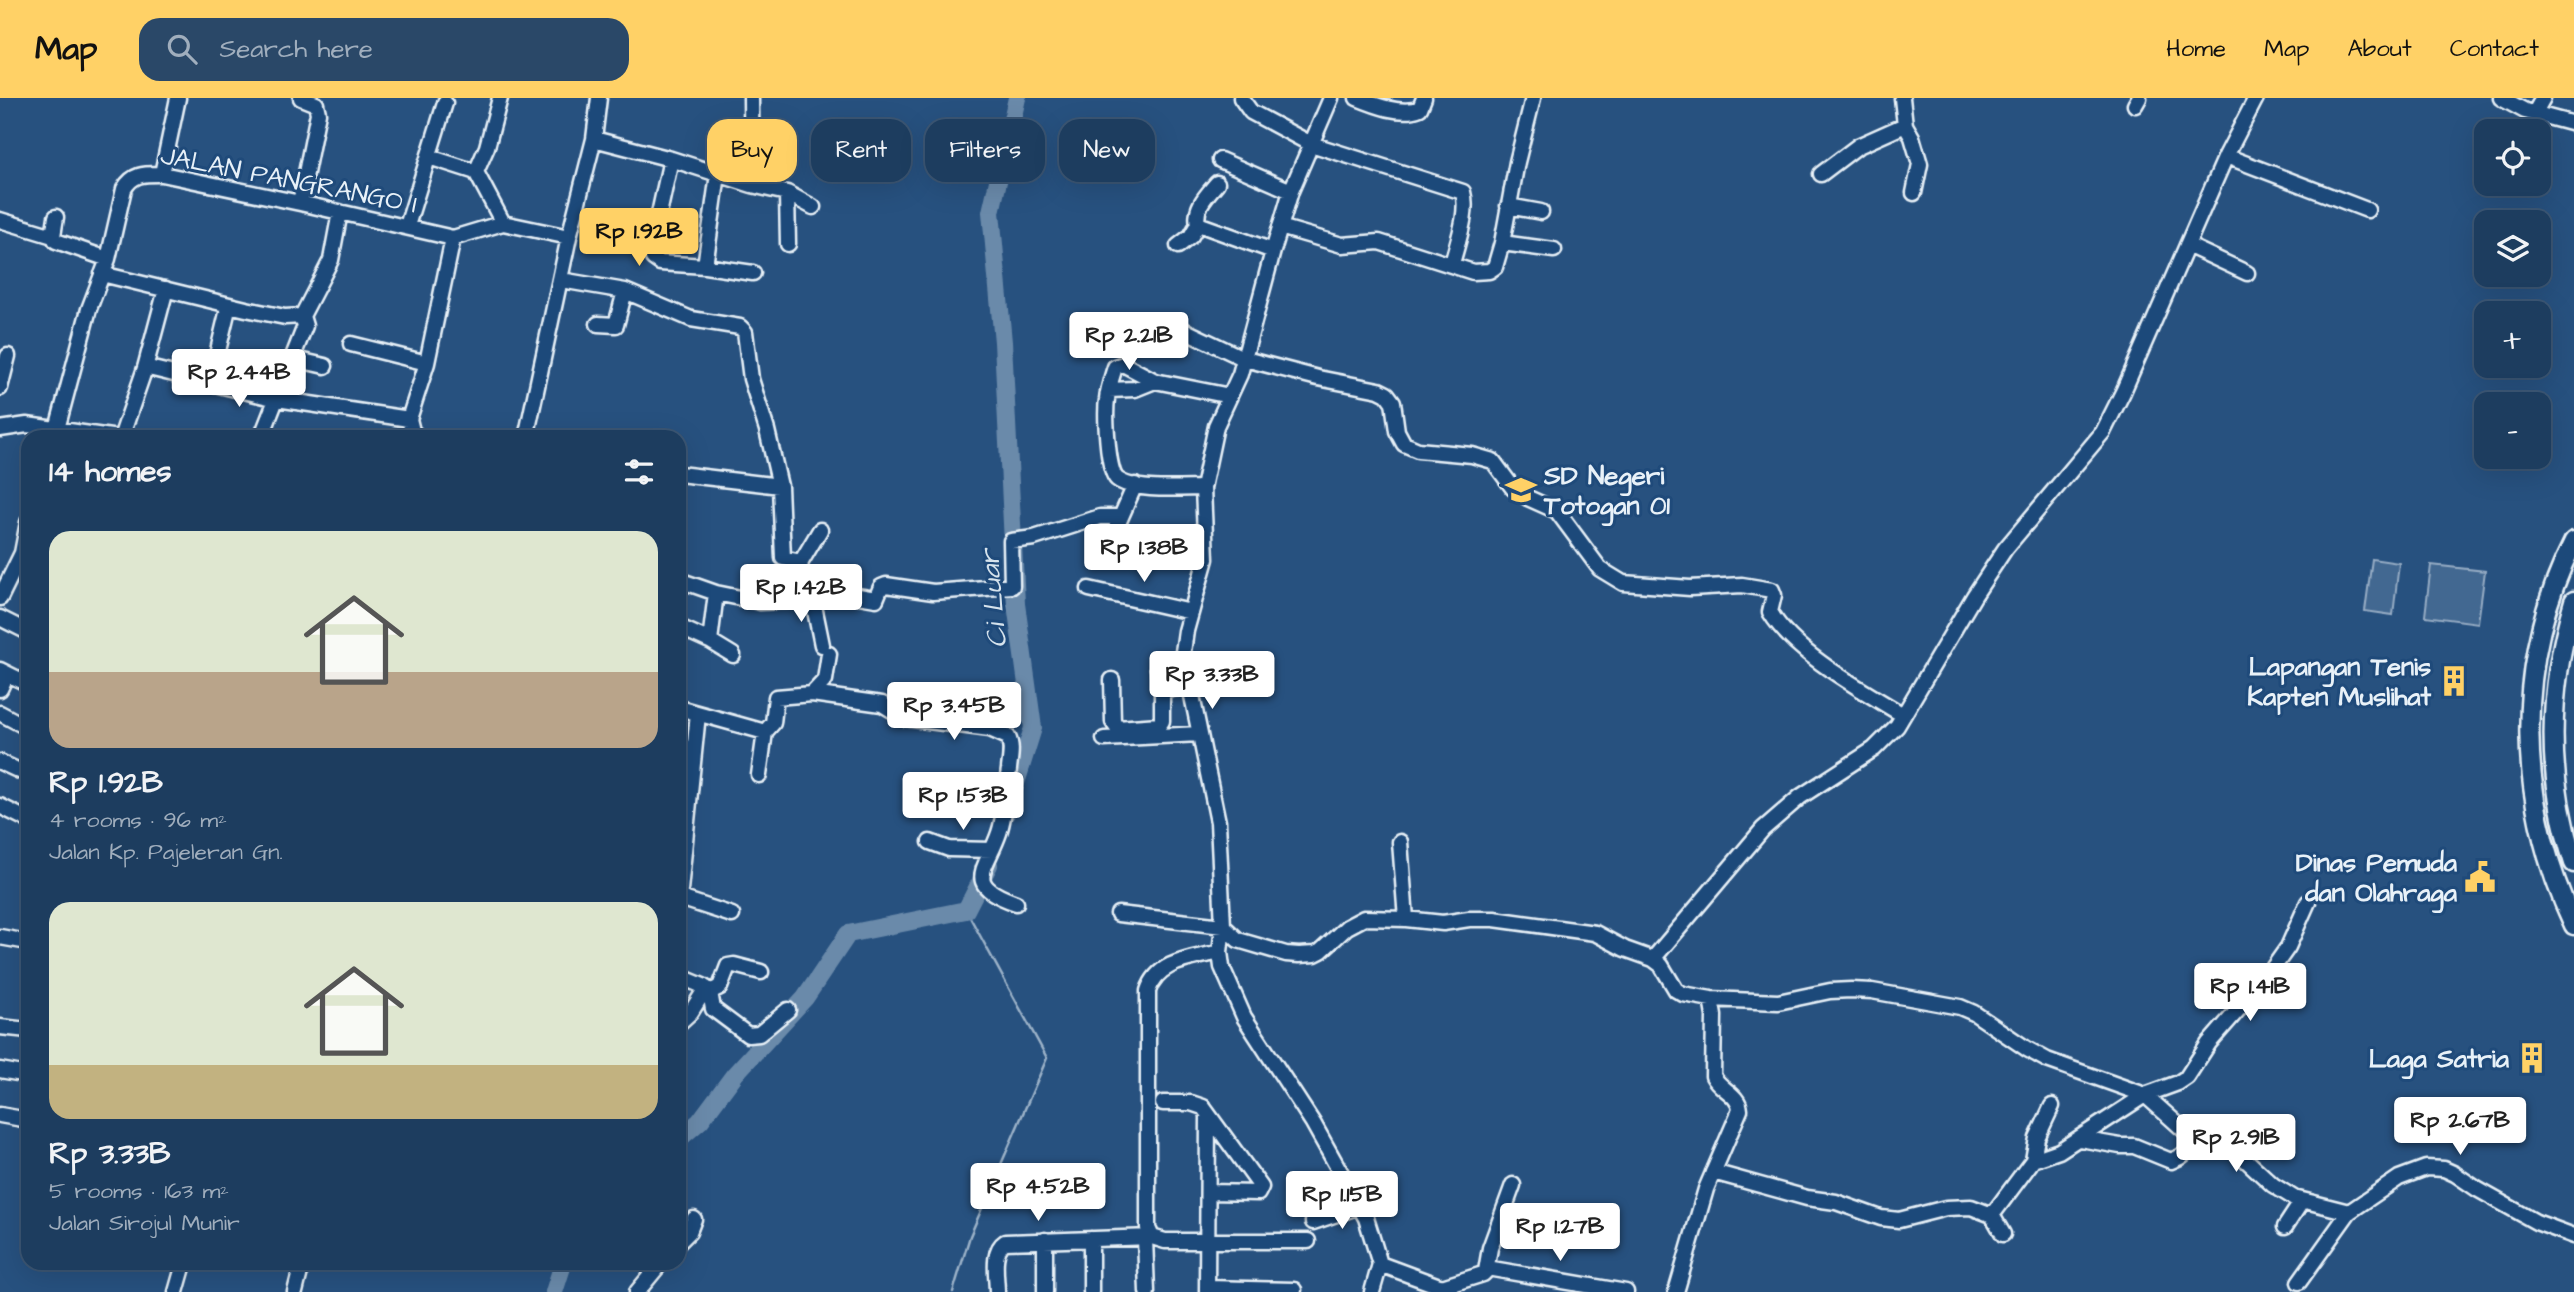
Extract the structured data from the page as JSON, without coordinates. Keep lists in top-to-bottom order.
{
  "streets": {
    "street": ["JALAN PANGRANGO I"]
  },
  "water": ["Ci Luar"],
  "places": {
    "school or university": ["SD Negeri Totogan 01"],
    "building": ["Lapangan Tenis Kapten Muslihat", "Laga Satria"],
    "public building": ["Dinas Pemuda dan Olahraga"]
  },
  "page": {
    "header": "Map",
    "search": "Search here",
    "nav": [
      "Home",
      "Map",
      "About",
      "Contact"
    ],
    "map_buttons": ["+", "−"],
    "chip": [
      "Buy",
      "Rent",
      "Filters",
      "New"
    ],
    "price": [
      "Rp 1.92B",
      "Rp 2.21B",
      "Rp 2.44B",
      "Rp 1.38B",
      "Rp 1.42B",
      "Rp 3.33B",
      "Rp 3.45B",
      "Rp 1.53B",
      "Rp 1.41B",
      "Rp 2.67B",
      "Rp 2.91B",
      "Rp 4.52B",
      "Rp 1.15B",
      "Rp 1.27B"
    ],
    "heading": "14 homes",
    "list": [
      {
        "name": "Rp 1.92B",
        "note": "4 rooms · 96 m² · Jalan Kp. Pajeleran Gn."
      },
      {
        "name": "Rp 3.33B",
        "note": "5 rooms · 163 m² · Jalan Sirojul Munir"
      }
    ]
  }
}
